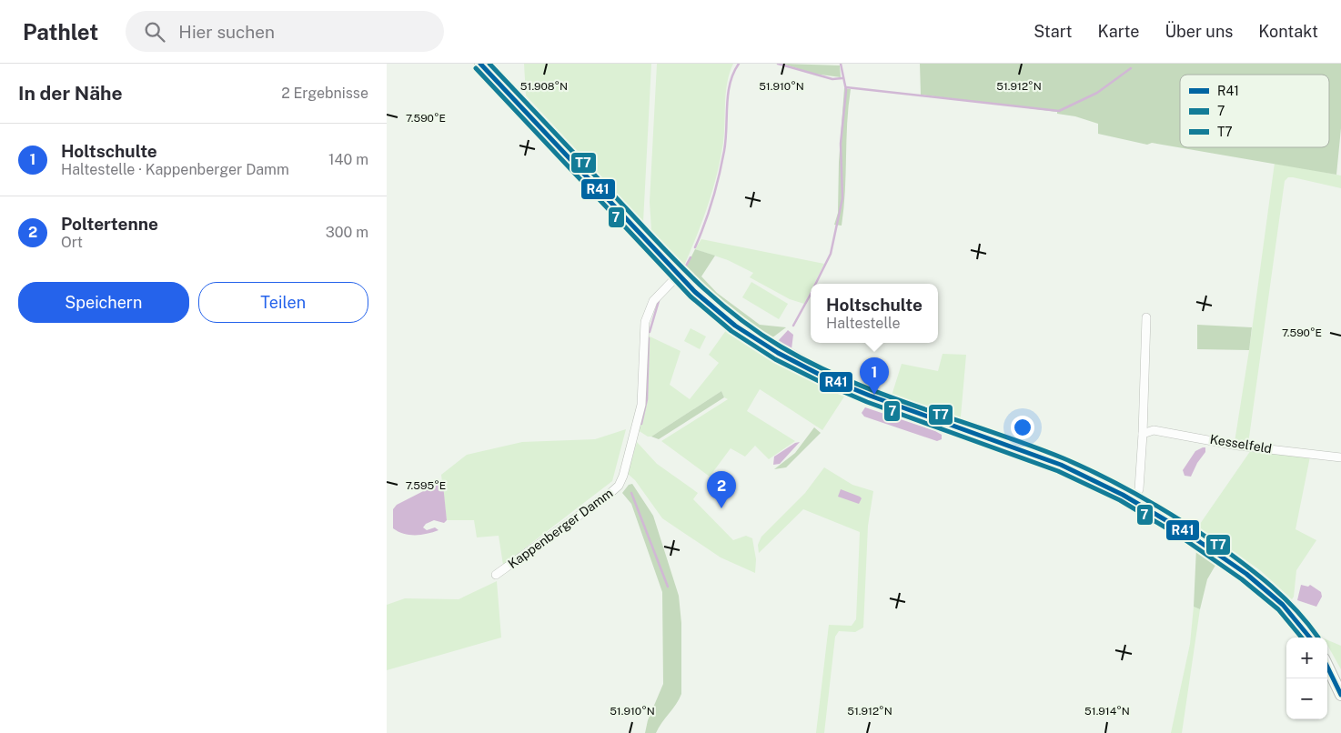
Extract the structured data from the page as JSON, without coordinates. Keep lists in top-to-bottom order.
{
  "streets": {
    "street": ["Kesselfeld", "Kappenberger Damm"]
  },
  "lines": ["transit line R41", "transit line T7", "transit line 7"],
  "legend": ["R41", "7", "T7"],
  "page": {
    "header": "Pathlet",
    "search": "Hier suchen",
    "nav": [
      "Start",
      "Karte",
      "Über uns",
      "Kontakt"
    ],
    "heading": ["In der Nähe", "2 Ergebnisse"],
    "list": [
      {
        "mark": "1",
        "name": "Holtschulte",
        "note": "Haltestelle · Kappenberger Damm",
        "value": "140 m"
      },
      {
        "mark": "2",
        "name": "Poltertenne",
        "note": "Ort",
        "value": "300 m"
      }
    ],
    "buttons": ["Speichern", "Teilen"],
    "popup": ["Holtschulte", "Haltestelle"],
    "pins": ["1", "2"],
    "map_buttons": ["+", "−"]
  },
  "coordinates": [
    "51.908°N",
    "51.910°N",
    "51.912°N",
    "7.590°E",
    "7.595°E",
    "51.914°N"
  ]
}
